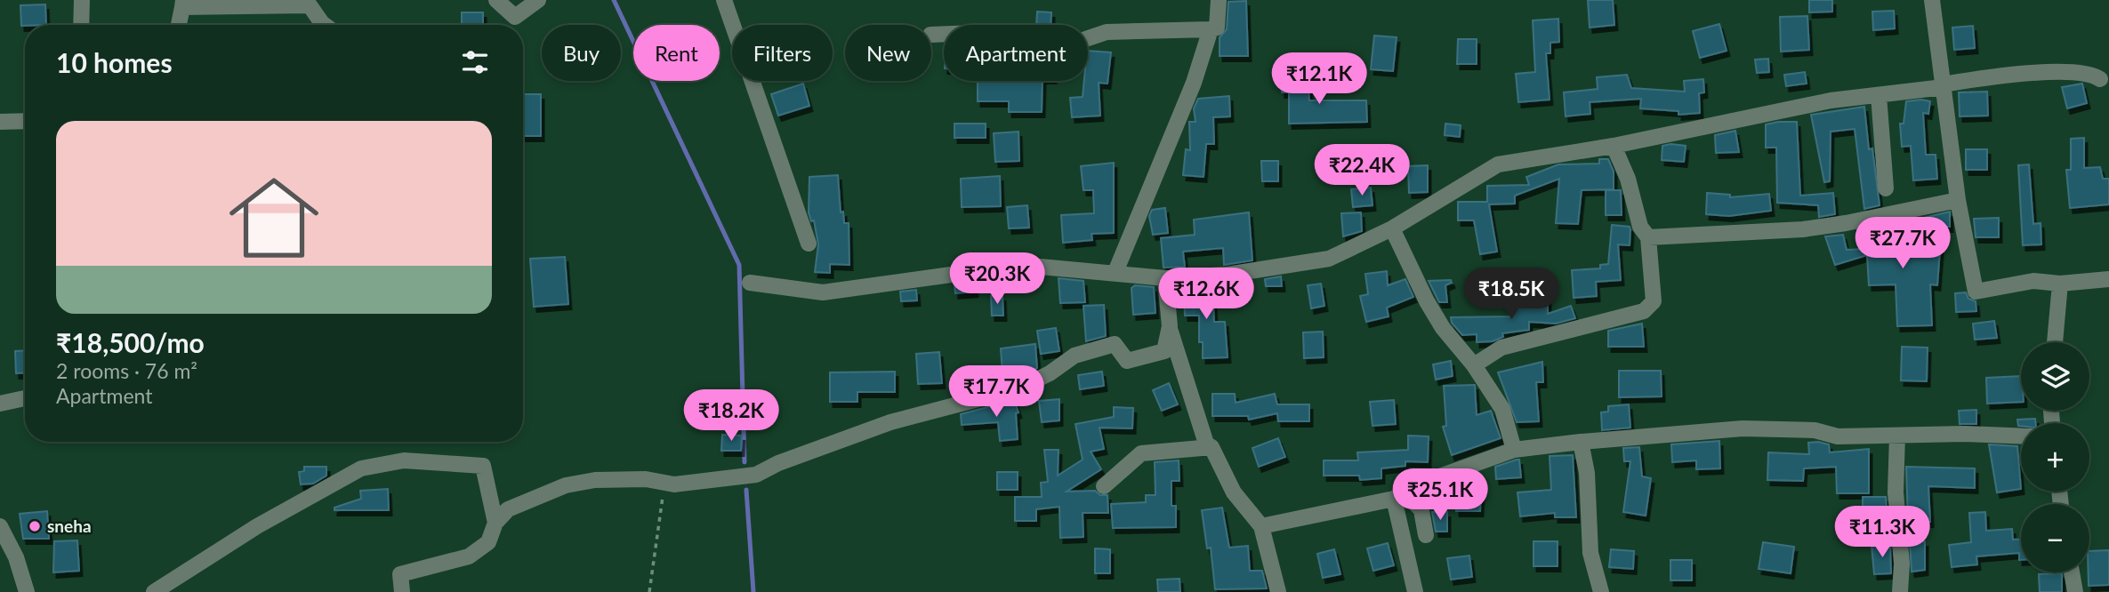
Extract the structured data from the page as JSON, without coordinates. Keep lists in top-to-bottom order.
{
  "places": ["sneha"],
  "page": {
    "chip": [
      "Buy",
      "Rent",
      "Filters",
      "New",
      "Apartment"
    ],
    "heading": "10 homes",
    "price": [
      "₹12.1K",
      "₹22.4K",
      "₹27.7K",
      "₹20.3K",
      "₹12.6K",
      "₹18.5K",
      "₹17.7K",
      "₹18.2K",
      "₹25.1K",
      "₹11.3K"
    ],
    "list": [
      {
        "name": "₹18,500/mo",
        "note": "2 rooms · 76 m² · Apartment"
      }
    ],
    "map_buttons": ["+", "−"]
  }
}
